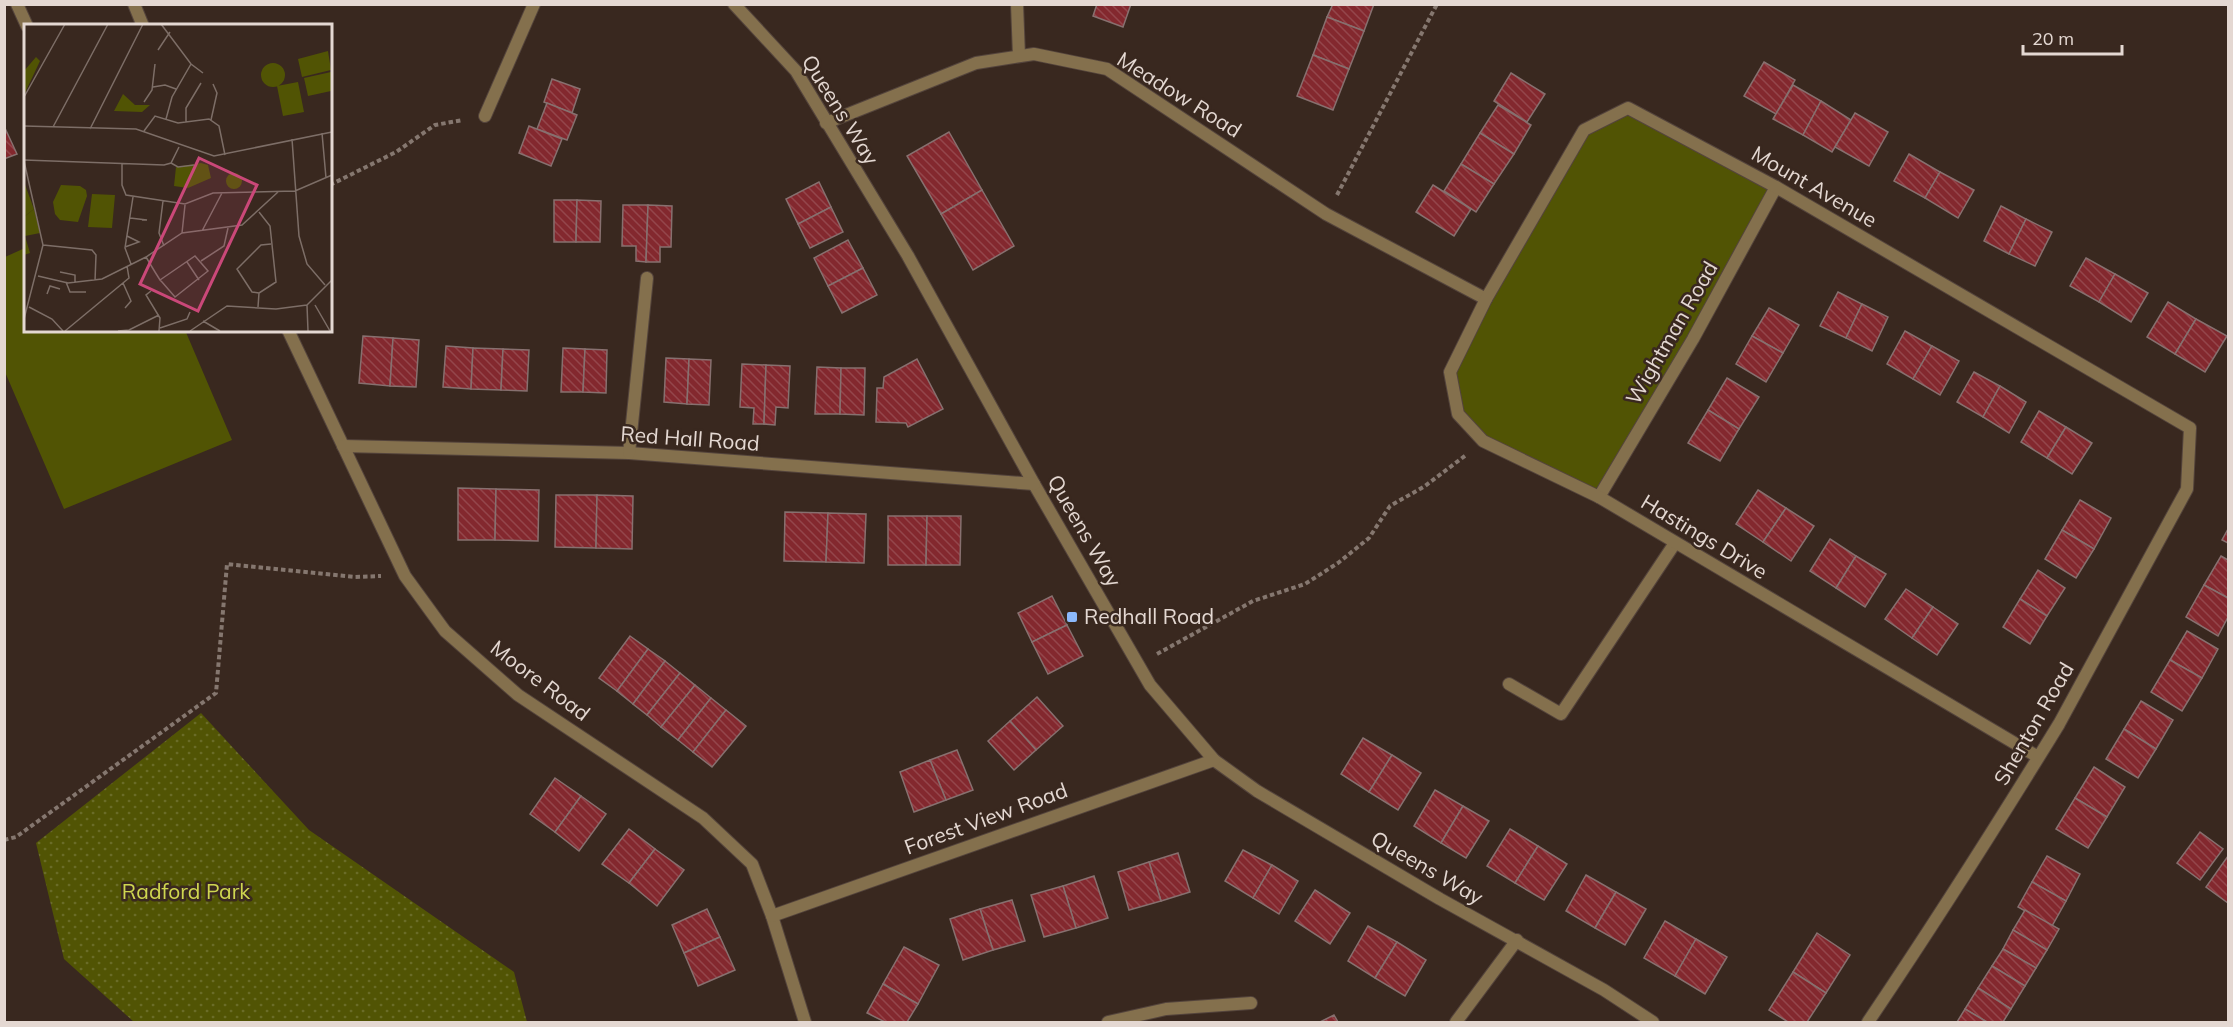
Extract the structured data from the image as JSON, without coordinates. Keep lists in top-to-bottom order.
{
  "streets": {
    "street": [
      "Meadow Road",
      "Queens Way",
      "Mount Avenue",
      "Wightman Road",
      "Red Hall Road",
      "Hastings Drive",
      "Moore Road",
      "Shenton Road",
      "Forest View Road"
    ]
  },
  "crossings": [
    ["Meadow Road", "Queens Way"],
    ["Meadow Road", "Mount Avenue"],
    ["Meadow Road", "Hastings Drive"],
    ["Queens Way", "Red Hall Road"],
    ["Queens Way", "Forest View Road"],
    ["Mount Avenue", "Wightman Road"],
    ["Mount Avenue", "Hastings Drive"],
    ["Mount Avenue", "Shenton Road"],
    ["Wightman Road", "Hastings Drive"],
    ["Red Hall Road", "Moore Road"],
    ["Hastings Drive", "Shenton Road"],
    ["Moore Road", "Forest View Road"]
  ],
  "parks": ["Radford Park"],
  "places": {
    "transit": ["Redhall Road"]
  },
  "scale_bar": "20 m"
}
